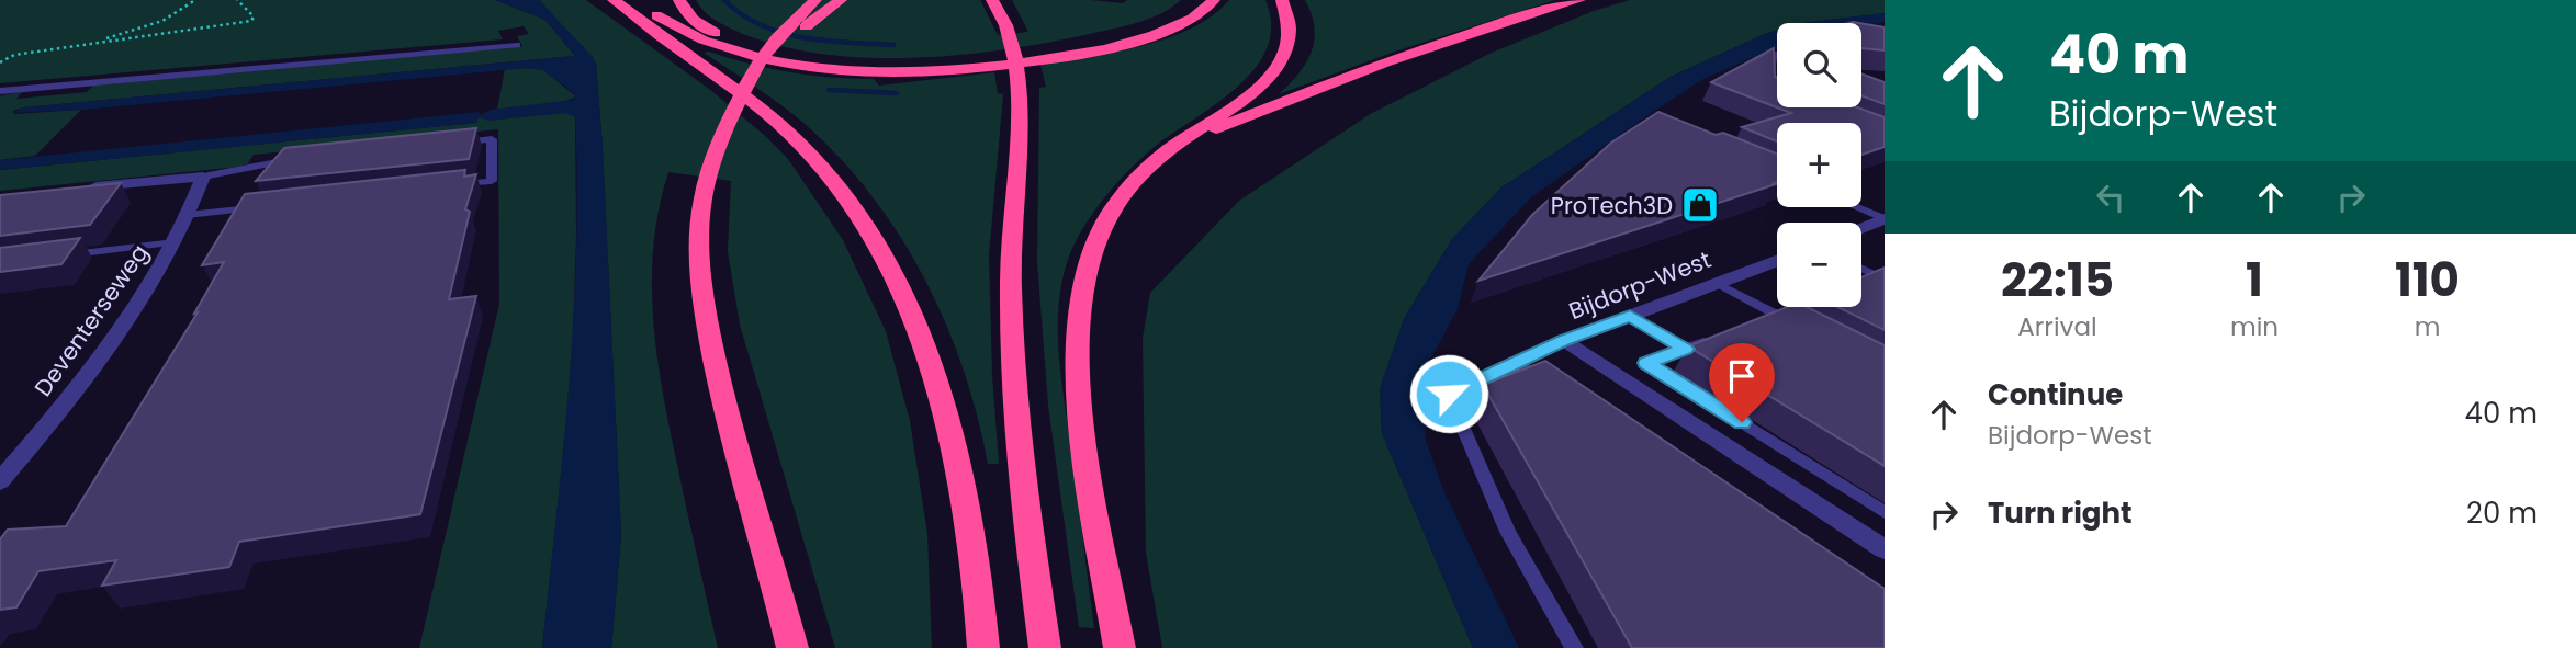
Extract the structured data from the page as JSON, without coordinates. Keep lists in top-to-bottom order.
{
  "streets": {
    "street": ["Bijdorp-West", "Deventerseweg"]
  },
  "places": {
    "shop": ["ProTech3D"]
  },
  "page": {
    "turn": ["40 m", "Bijdorp-West"],
    "map_buttons": ["+", "−"],
    "eta": [
      "22:15",
      "Arrival",
      "1",
      "min",
      "110",
      "m"
    ],
    "list": [
      {
        "name": "Continue",
        "note": "Bijdorp-West",
        "value": "40 m"
      },
      {
        "name": "Turn right",
        "value": "20 m"
      }
    ]
  }
}
